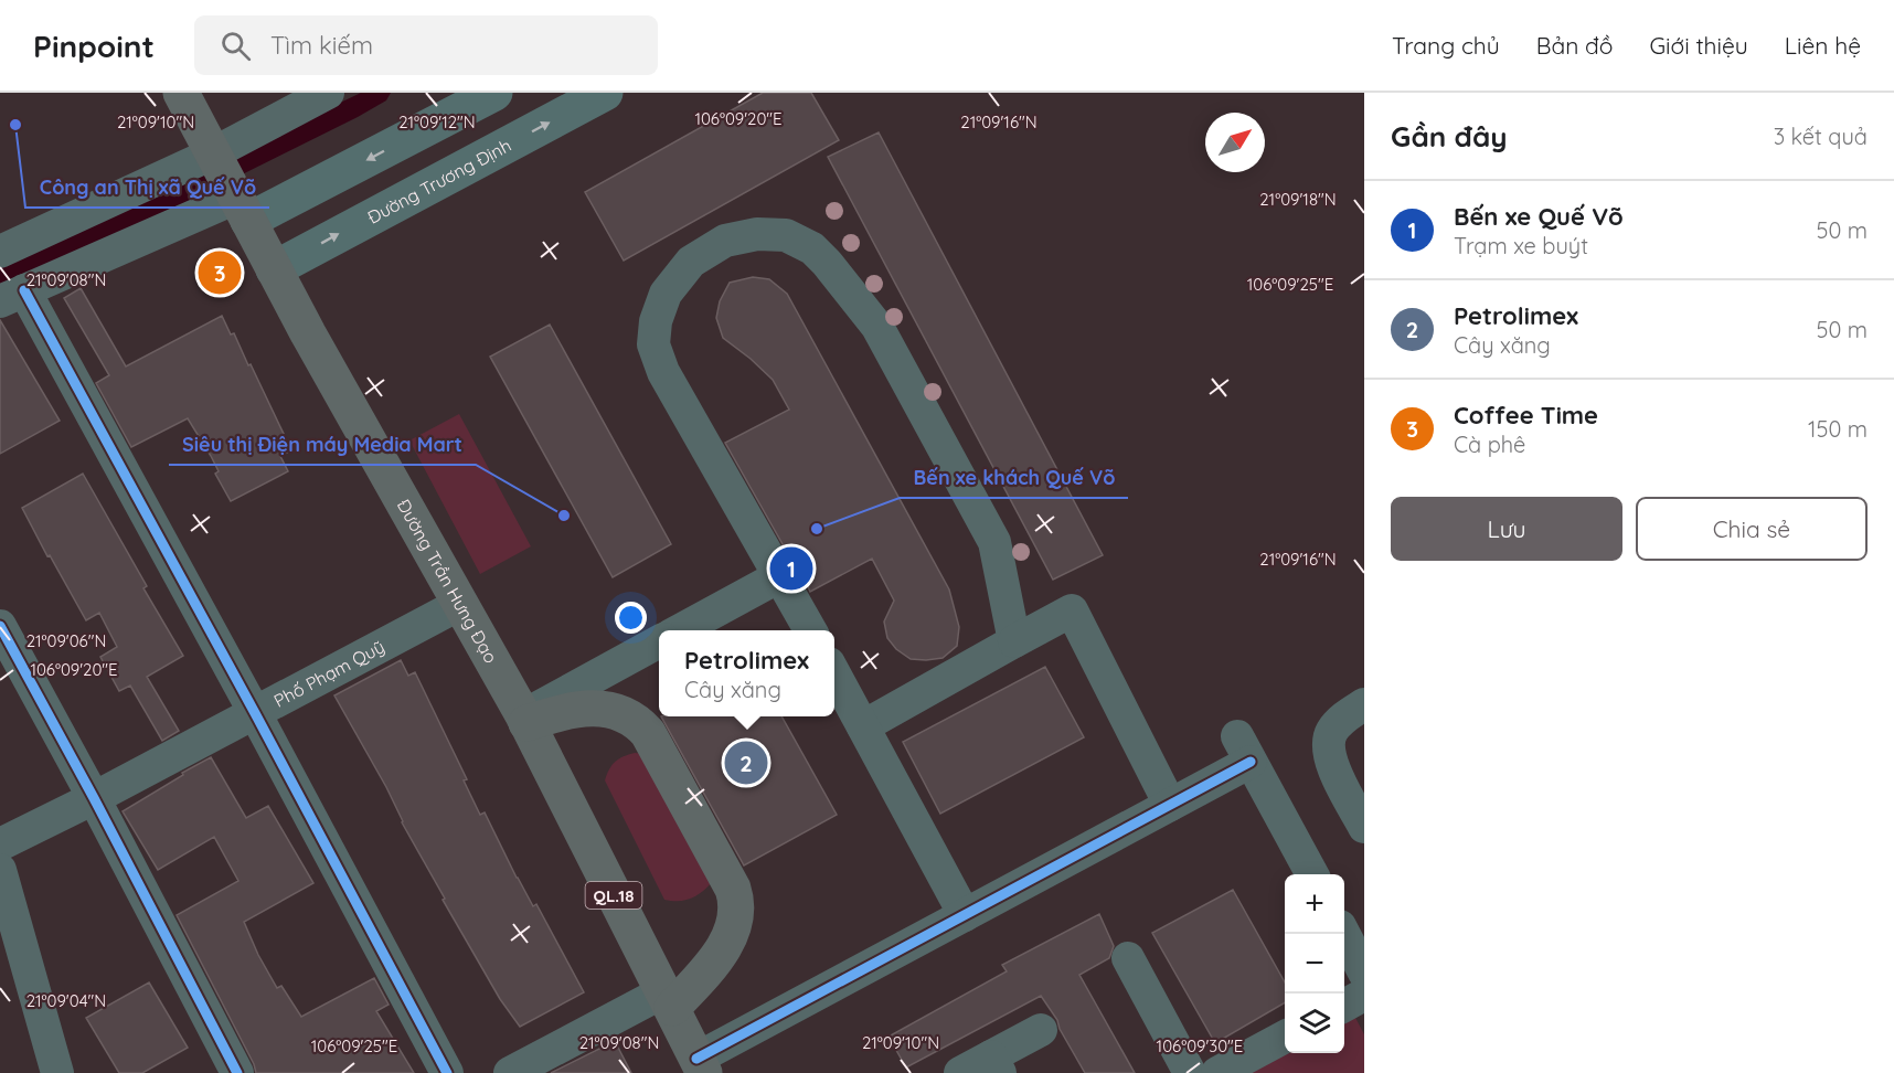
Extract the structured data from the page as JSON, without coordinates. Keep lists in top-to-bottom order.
{
  "streets": {
    "highway": ["Đường Trần Hưng Đạo", "QL.18"],
    "main road": ["Đường Trương Định"],
    "street": ["Phố Phạm Quỹ"]
  },
  "crossings": [
    ["Đường Trương Định", "Đường Trần Hưng Đạo"],
    ["Đường Trần Hưng Đạo", "Phố Phạm Quỹ"]
  ],
  "places": ["Công an Thị xã Quế Võ", "Siêu thị Điện máy Media Mart", "Bến xe khách Quế Võ"],
  "north": "top right",
  "page": {
    "header": "Pinpoint",
    "search": "Tìm kiếm",
    "nav": [
      "Trang chủ",
      "Bản đồ",
      "Giới thiệu",
      "Liên hệ"
    ],
    "heading": ["Gần đây", "3 kết quả"],
    "list": [
      {
        "mark": "1",
        "name": "Bến xe Quế Võ",
        "note": "Trạm xe buýt",
        "value": "50 m"
      },
      {
        "mark": "2",
        "name": "Petrolimex",
        "note": "Cây xăng",
        "value": "50 m"
      },
      {
        "mark": "3",
        "name": "Coffee Time",
        "note": "Cà phê",
        "value": "150 m"
      }
    ],
    "pins": ["3", "1", "2"],
    "buttons": ["Lưu", "Chia sẻ"],
    "popup": ["Petrolimex", "Cây xăng"],
    "map_buttons": ["+", "−"]
  },
  "coordinates": [
    "106°09'20\"E",
    "21°09'10\"N",
    "21°09'12\"N",
    "21°09'16\"N",
    "21°09'18\"N",
    "21°09'08\"N",
    "106°09'25\"E",
    "21°09'06\"N",
    "21°09'04\"N",
    "106°09'30\"E"
  ]
}
